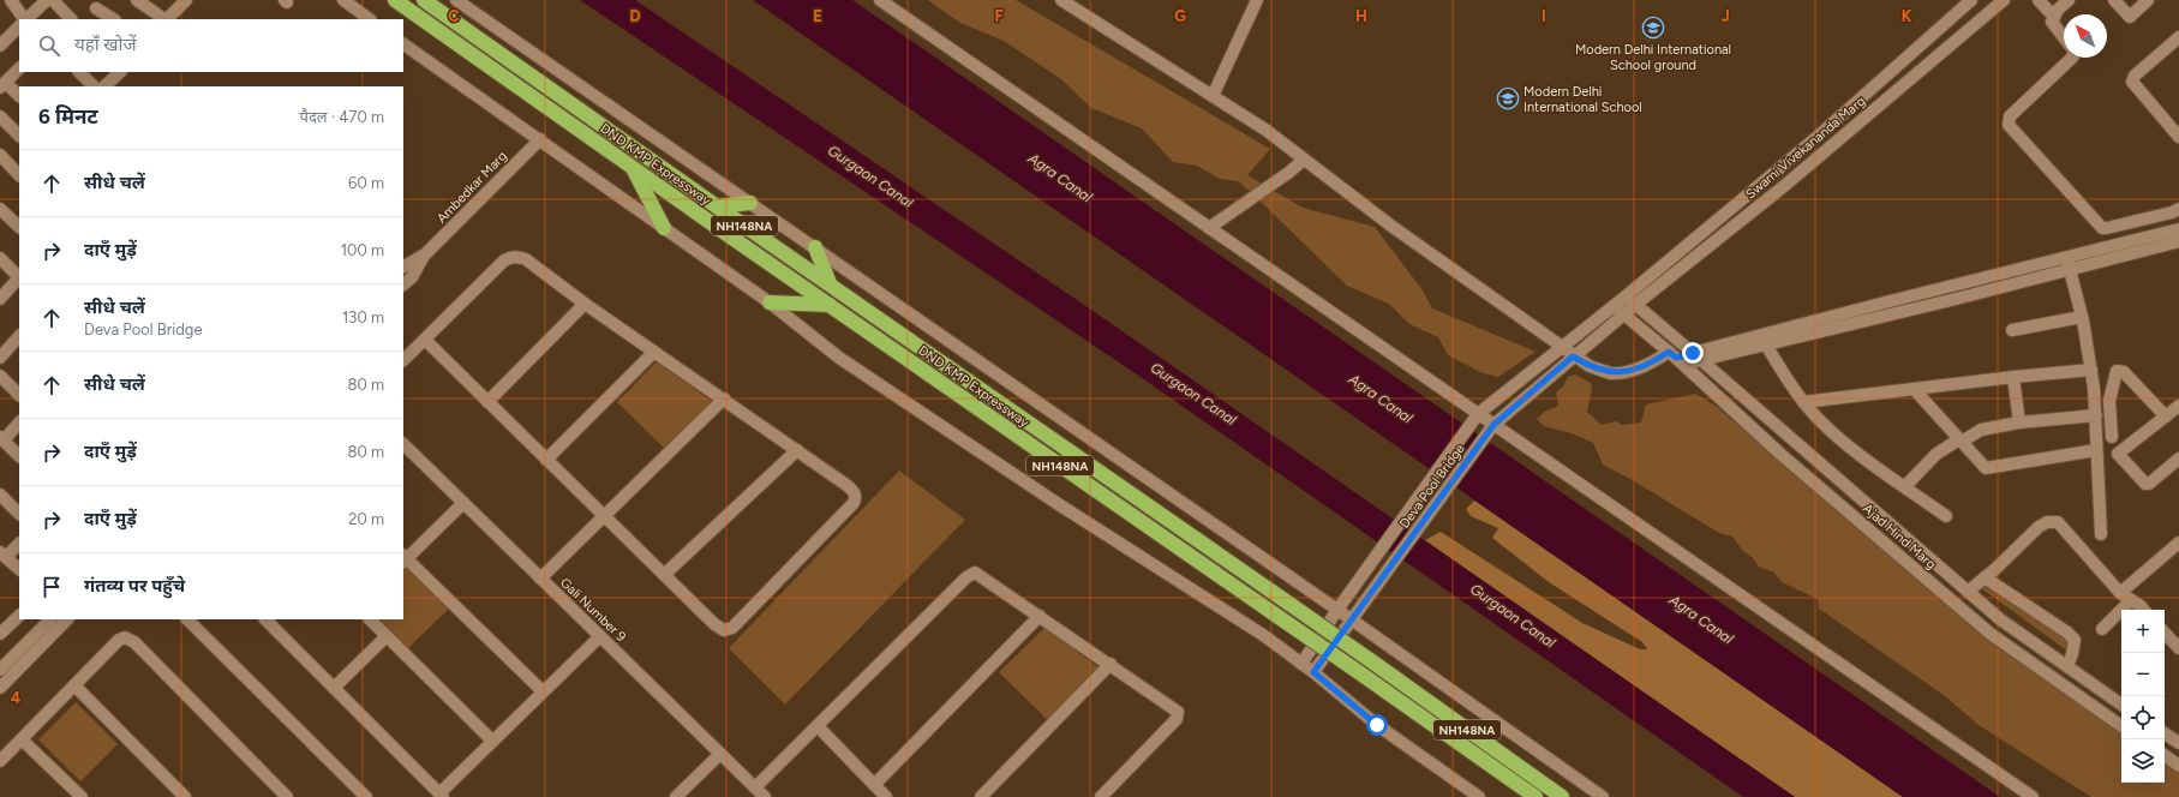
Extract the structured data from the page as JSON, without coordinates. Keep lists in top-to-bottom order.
{
  "streets": {
    "highway": ["DND KMP Expressway", "NH148NA"],
    "street": [
      "Swami Vivekananda Marg",
      "Ambedkar Marg",
      "Deva Pool Bridge",
      "Ajad Hind Marg",
      "Gali Number 9"
    ]
  },
  "crossings": [
    ["Swami Vivekananda Marg", "Deva Pool Bridge"],
    ["Swami Vivekananda Marg", "Ajad Hind Marg"]
  ],
  "water": ["Gurgaon Canal", "Agra Canal"],
  "places": {
    "school or university": ["Modern Delhi International School ground", "Modern Delhi International School"]
  },
  "north": "top left",
  "page": {
    "search": "यहाँ खोजें",
    "heading": ["6 मिनट", "पैदल · 470 m"],
    "list": [
      ["सीधे चलें", "60 m"],
      ["दाएँ मुड़ें", "100 m"],
      ["सीधे चलें", "Deva Pool Bridge", "130 m"],
      ["सीधे चलें", "80 m"],
      ["दाएँ मुड़ें", "80 m"],
      ["दाएँ मुड़ें", "20 m"],
      "गंतव्य पर पहुँचे"
    ],
    "map_buttons": ["+", "−"]
  },
  "grid": {
    "columns": [
      "C",
      "D",
      "E",
      "F",
      "G",
      "H",
      "I",
      "J",
      "K"
    ],
    "rows": ["4"]
  }
}
